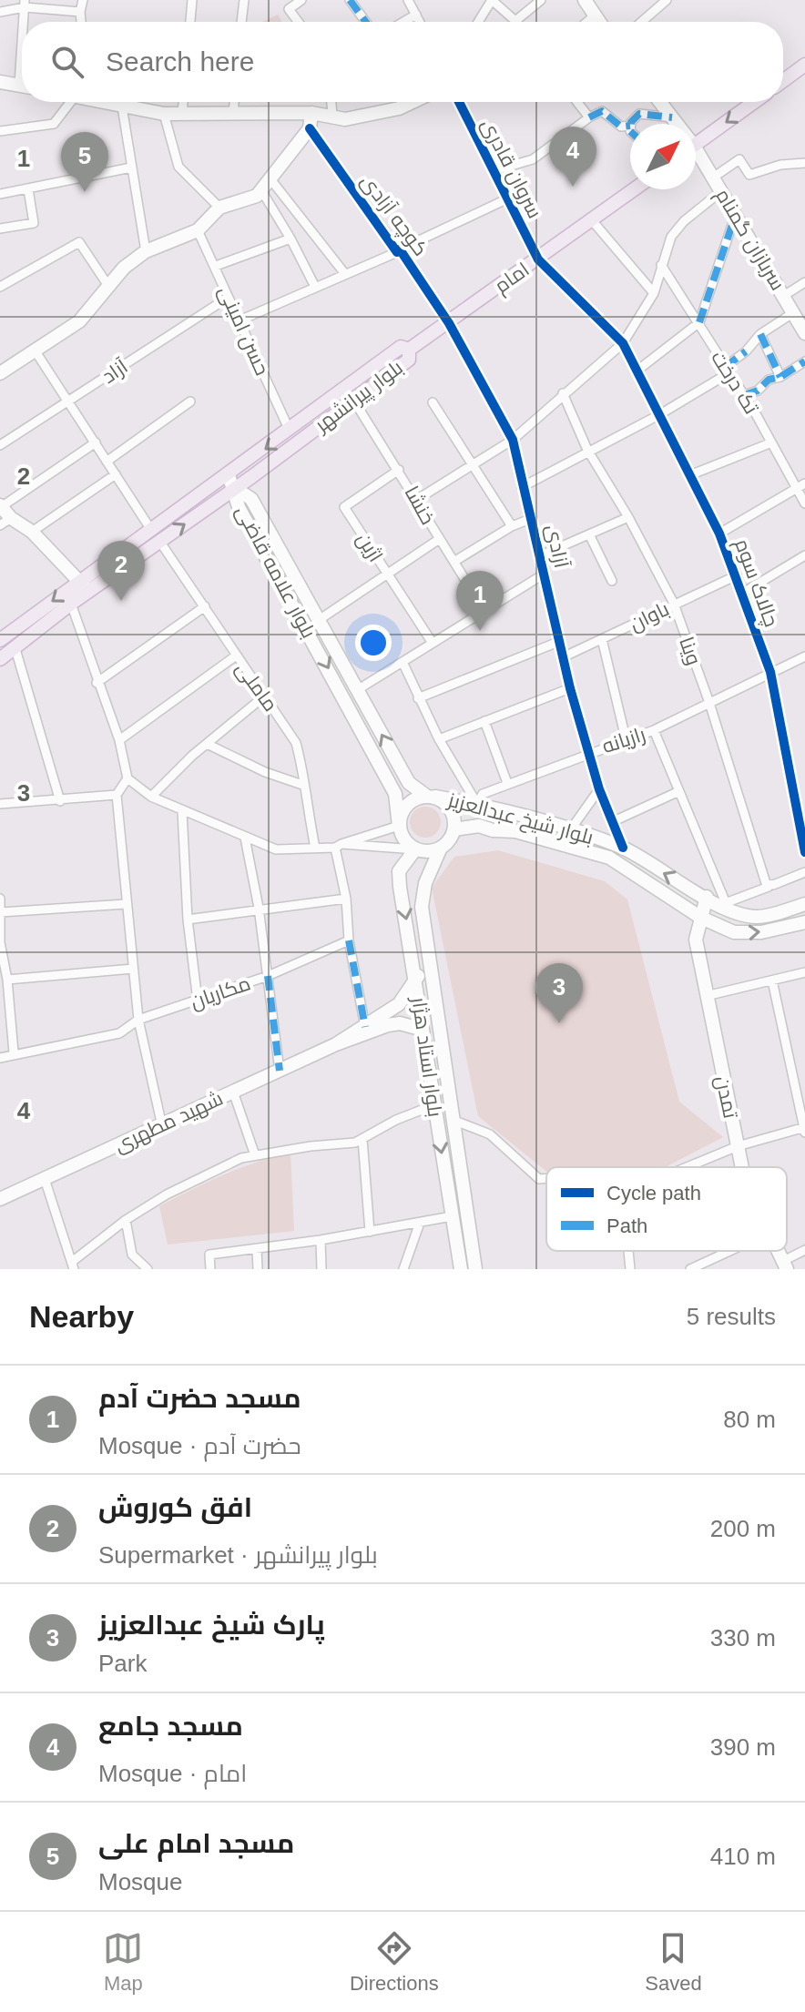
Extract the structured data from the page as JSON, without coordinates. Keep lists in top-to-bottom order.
{
  "streets": {
    "main road": ["امام", "بلوار پیرانشهر"],
    "street": [
      "سروان قادری",
      "کوچه آزادی",
      "سربازان گمنام",
      "حسن امینی",
      "آزاد",
      "تک درخت",
      "خنشا",
      "آزادی",
      "اژین",
      "بلوار علامه قاضی",
      "چالاک سوم",
      "باوان",
      "وینا",
      "ماملی",
      "رازیانه",
      "بلوار شیخ عبدالعزیز",
      "مکاریان",
      "بلوار استاد هژار",
      "تمدن",
      "شهید مطهری"
    ]
  },
  "crossings": [
    ["سروان قادری", "امام"],
    ["سروان قادری", "چالاک سوم"],
    ["کوچه آزادی", "امام"],
    ["کوچه آزادی", "آزادی"],
    ["امام", "بلوار پیرانشهر"],
    ["امام", "آزادی"],
    ["حسن امینی", "آزاد"],
    ["حسن امینی", "بلوار پیرانشهر"],
    ["آزاد", "ماملی"],
    ["بلوار پیرانشهر", "خنشا"],
    ["بلوار پیرانشهر", "بلوار علامه قاضی"],
    ["بلوار پیرانشهر", "ماملی"],
    ["خنشا", "اژین"],
    ["آزادی", "باوان"],
    ["آزادی", "رازیانه"],
    ["آزادی", "بلوار شیخ عبدالعزیز"],
    ["بلوار علامه قاضی", "بلوار شیخ عبدالعزیز"],
    ["بلوار علامه قاضی", "بلوار استاد هژار"],
    ["چالاک سوم", "باوان"],
    ["چالاک سوم", "رازیانه"],
    ["باوان", "وینا"],
    ["وینا", "رازیانه"],
    ["رازیانه", "بلوار شیخ عبدالعزیز"],
    ["بلوار شیخ عبدالعزیز", "بلوار استاد هژار"],
    ["بلوار شیخ عبدالعزیز", "تمدن"]
  ],
  "legend": ["Cycle path", "Path"],
  "north": "top right",
  "page": {
    "search": "Search here",
    "pins": [
      "4",
      "5",
      "2",
      "1",
      "3"
    ],
    "heading": ["Nearby", "5 results"],
    "list": [
      {
        "mark": "1",
        "name": "مسجد حضرت آدم",
        "note": "Mosque · حضرت آدم",
        "value": "80 m"
      },
      {
        "mark": "2",
        "name": "افق کوروش",
        "note": "Supermarket · بلوار پیرانشهر",
        "value": "200 m"
      },
      {
        "mark": "3",
        "name": "پارک شیخ عبدالعزیز",
        "note": "Park",
        "value": "330 m"
      },
      {
        "mark": "4",
        "name": "مسجد جامع",
        "note": "Mosque · امام",
        "value": "390 m"
      },
      {
        "mark": "5",
        "name": "مسجد امام علی",
        "note": "Mosque",
        "value": "410 m"
      }
    ],
    "nav": ["Map", "Directions", "Saved"]
  },
  "grid": {
    "rows": [
      "1",
      "2",
      "3",
      "4"
    ]
  }
}
